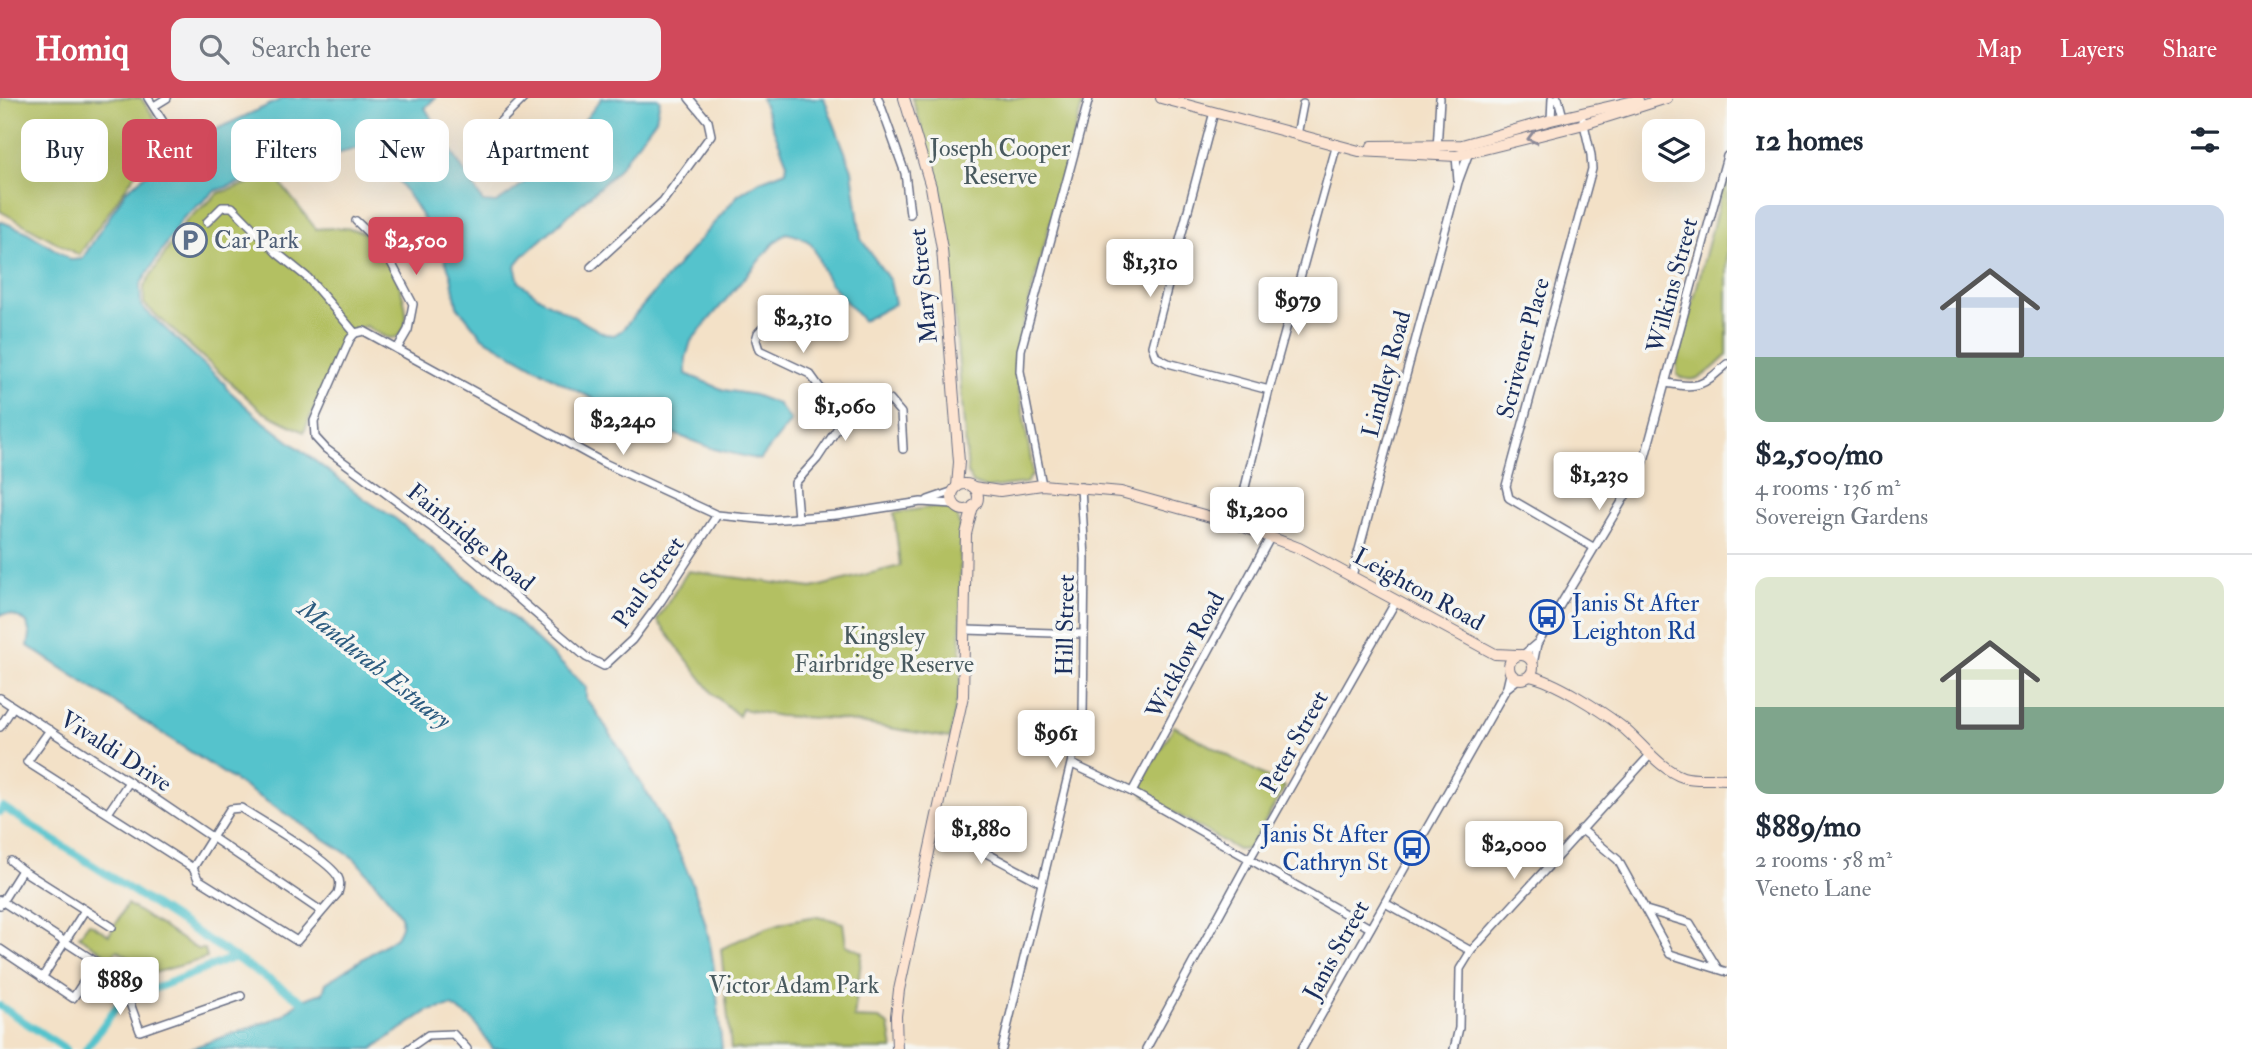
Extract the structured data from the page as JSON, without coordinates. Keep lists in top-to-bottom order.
{
  "streets": {
    "street": [
      "Wilkins Street",
      "Mary Street",
      "Scrivener Place",
      "Lindley Road",
      "Fairbridge Road",
      "Paul Street",
      "Leighton Road",
      "Hill Street",
      "Wicklow Road",
      "Peter Street",
      "Vivaldi Drive",
      "Janis Street"
    ]
  },
  "crossings": [
    ["Mary Street", "Leighton Road"],
    ["Lindley Road", "Leighton Road"],
    ["Fairbridge Road", "Paul Street"],
    ["Leighton Road", "Hill Street"],
    ["Leighton Road", "Wicklow Road"],
    ["Leighton Road", "Peter Street"],
    ["Leighton Road", "Janis Street"]
  ],
  "water": ["Mandurah Estuary"],
  "parks": ["Joseph Cooper Reserve", "Kingsley Fairbridge Reserve", "Victor Adam Park"],
  "places": {
    "parking": ["Car Park"],
    "bus stop": ["Janis St After Leighton Rd", "Janis St After Cathryn St"]
  },
  "page": {
    "header": "Homiq",
    "search": "Search here",
    "nav": ["Map", "Layers", "Share"],
    "heading": "12 homes",
    "chip": [
      "Buy",
      "Rent",
      "Filters",
      "New",
      "Apartment"
    ],
    "list": [
      {
        "name": "$2,500/mo",
        "note": "4 rooms · 136 m² · Sovereign Gardens"
      },
      {
        "name": "$889/mo",
        "note": "2 rooms · 58 m² · Veneto Lane"
      }
    ],
    "price": [
      "$2,500",
      "$1,310",
      "$979",
      "$2,310",
      "$1,060",
      "$2,240",
      "$1,230",
      "$1,200",
      "$961",
      "$1,880",
      "$2,000",
      "$889"
    ]
  }
}
